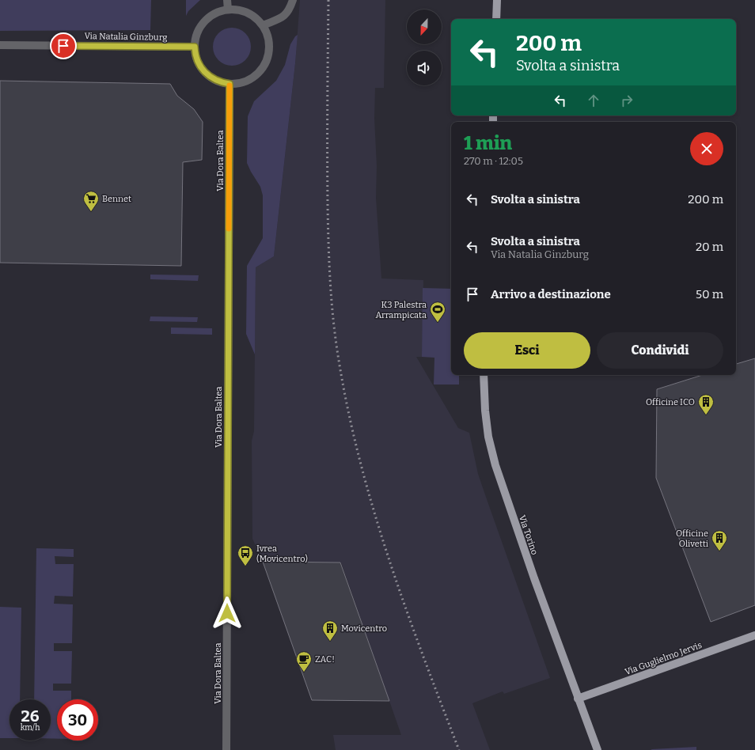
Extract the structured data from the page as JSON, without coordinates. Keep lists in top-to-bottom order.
{
  "streets": {
    "main road": ["Via Torino", "Via Guglielmo Jervis"],
    "street": ["Via Natalia Ginzburg", "Via Dora Baltea"]
  },
  "crossings": [
    ["Via Natalia Ginzburg", "Via Dora Baltea"],
    ["Via Torino", "Via Guglielmo Jervis"]
  ],
  "places": {
    "supermarket": ["Bennet"],
    "sports": ["K3 Palestra Arrampicata"],
    "building": ["Officine ICO", "Officine Olivetti", "Movicentro"],
    "bus stop": ["Ivrea (Movicentro)"],
    "cafe": ["ZAC!"]
  },
  "north": "bottom",
  "page": {
    "turn": ["200 m", "Svolta a sinistra"],
    "heading": ["1 min", "270 m · 12:05"],
    "list": [
      {
        "name": "Svolta a sinistra",
        "value": "200 m"
      },
      {
        "name": "Svolta a sinistra",
        "note": "Via Natalia Ginzburg",
        "value": "20 m"
      },
      {
        "name": "Arrivo a destinazione",
        "value": "50 m"
      }
    ],
    "buttons": ["Esci", "Condividi"],
    "speed": "26 km/h",
    "limit": "30"
  }
}
